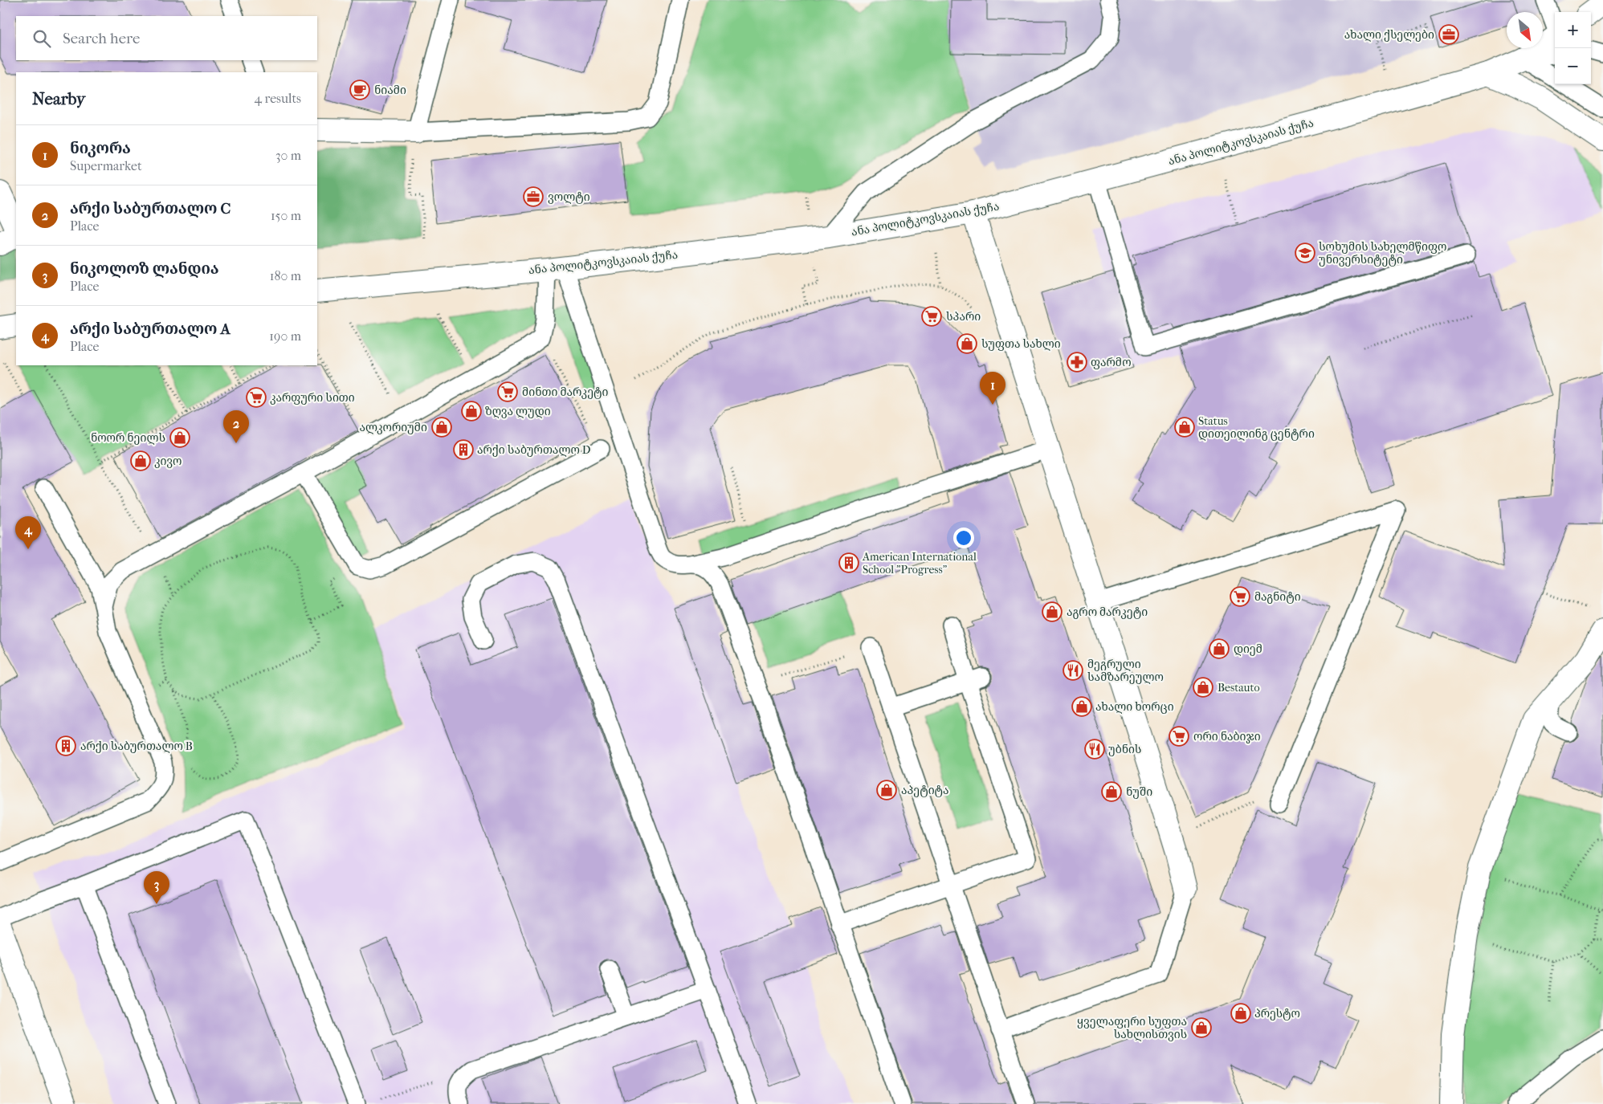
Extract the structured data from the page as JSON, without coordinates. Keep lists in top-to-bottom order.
{
  "streets": {
    "street": ["ანა პოლიტკოვსკაიას ქუჩა"]
  },
  "places": {
    "office": ["ახალი ქსელები", "ვოლტი"],
    "cafe": ["ნიამი"],
    "school or university": ["სოხუმის სახელმწიფო უნივერსიტეტი"],
    "supermarket": [
      "სპარი",
      "მინთი მარკეტი",
      "კარფური სითი",
      "მაგნიტი",
      "ორი ნაბიჯი"
    ],
    "shop": [
      "სუფთა სახლი",
      "ზღვა ლუდი",
      "ალკორიუმი",
      "Status დითეილინგ ცენტრი",
      "ნოორ ნეილს",
      "კივო",
      "აგრო მარკეტი",
      "დიემ",
      "Bestauto",
      "ახალი ხორცი",
      "აპეტიტა",
      "ნუში",
      "პრესტო",
      "ყველაფერი სუფთა სახლისთვის"
    ],
    "pharmacy": ["ფარმო"],
    "building": ["არქი საბურთალო D", "American International School \"Progress\"", "არქი საბურთალო B"],
    "restaurant": ["მეგრული სამზარეულო", "უბნის"]
  },
  "north": "bottom right",
  "page": {
    "map_buttons": ["+", "−"],
    "search": "Search here",
    "heading": ["Nearby", "4 results"],
    "list": [
      {
        "mark": "1",
        "name": "ნიკორა",
        "note": "Supermarket",
        "value": "30 m"
      },
      {
        "mark": "2",
        "name": "არქი საბურთალო C",
        "note": "Place",
        "value": "150 m"
      },
      {
        "mark": "3",
        "name": "ნიკოლოზ ლანდია",
        "note": "Place",
        "value": "180 m"
      },
      {
        "mark": "4",
        "name": "არქი საბურთალო A",
        "note": "Place",
        "value": "190 m"
      }
    ],
    "pins": [
      "1",
      "2",
      "4",
      "3"
    ]
  }
}
